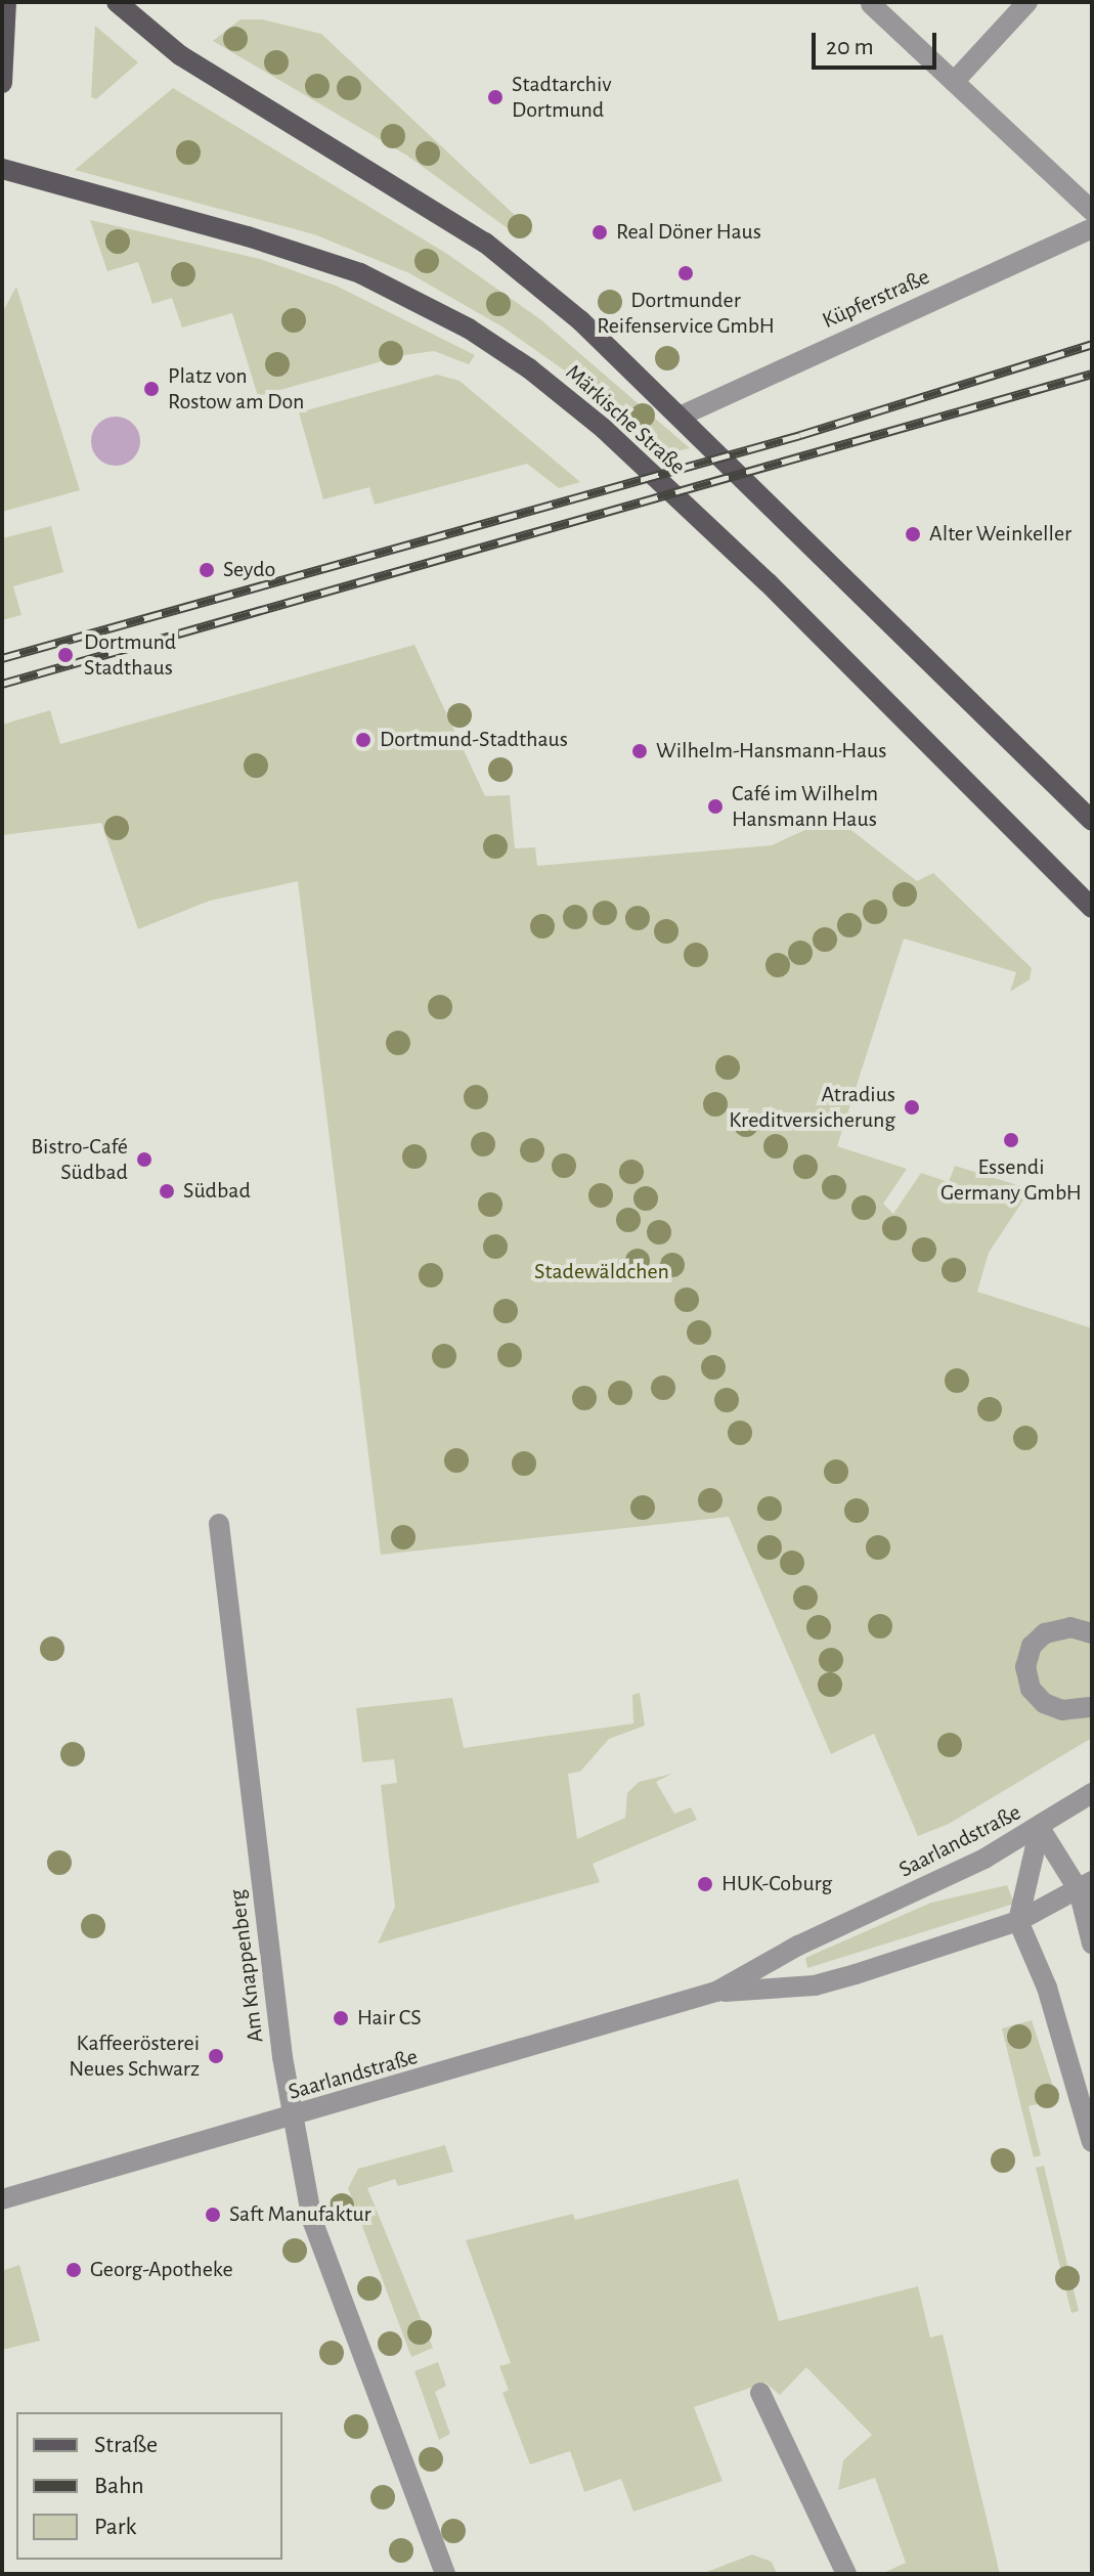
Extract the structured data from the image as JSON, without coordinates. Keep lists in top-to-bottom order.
{
  "streets": {
    "main road": ["Märkische Straße"],
    "street": ["Küpferstraße", "Saarlandstraße", "Am Knappenberg"]
  },
  "crossings": [
    ["Küpferstraße", "Märkische Straße"],
    ["Saarlandstraße", "Am Knappenberg"]
  ],
  "parks": ["Stadewäldchen"],
  "places": [
    "Stadtarchiv Dortmund",
    "Real Döner Haus",
    "Dortmunder Reifenservice GmbH",
    "Platz von Rostow am Don",
    "Alter Weinkeller",
    "Seydo",
    "Dortmund Stadthaus",
    "Dortmund-Stadthaus",
    "Wilhelm-Hansmann-Haus",
    "Café im Wilhelm Hansmann Haus",
    "Atradius Kreditversicherung",
    "Essendi Germany GmbH",
    "Bistro-Café Südbad",
    "Südbad",
    "HUK-Coburg",
    "Hair CS",
    "Kaffeerösterei Neues Schwarz",
    "Saft Manufaktur",
    "Georg-Apotheke"
  ],
  "legend": ["Straße", "Bahn", "Park"],
  "scale_bar": "20 m"
}
